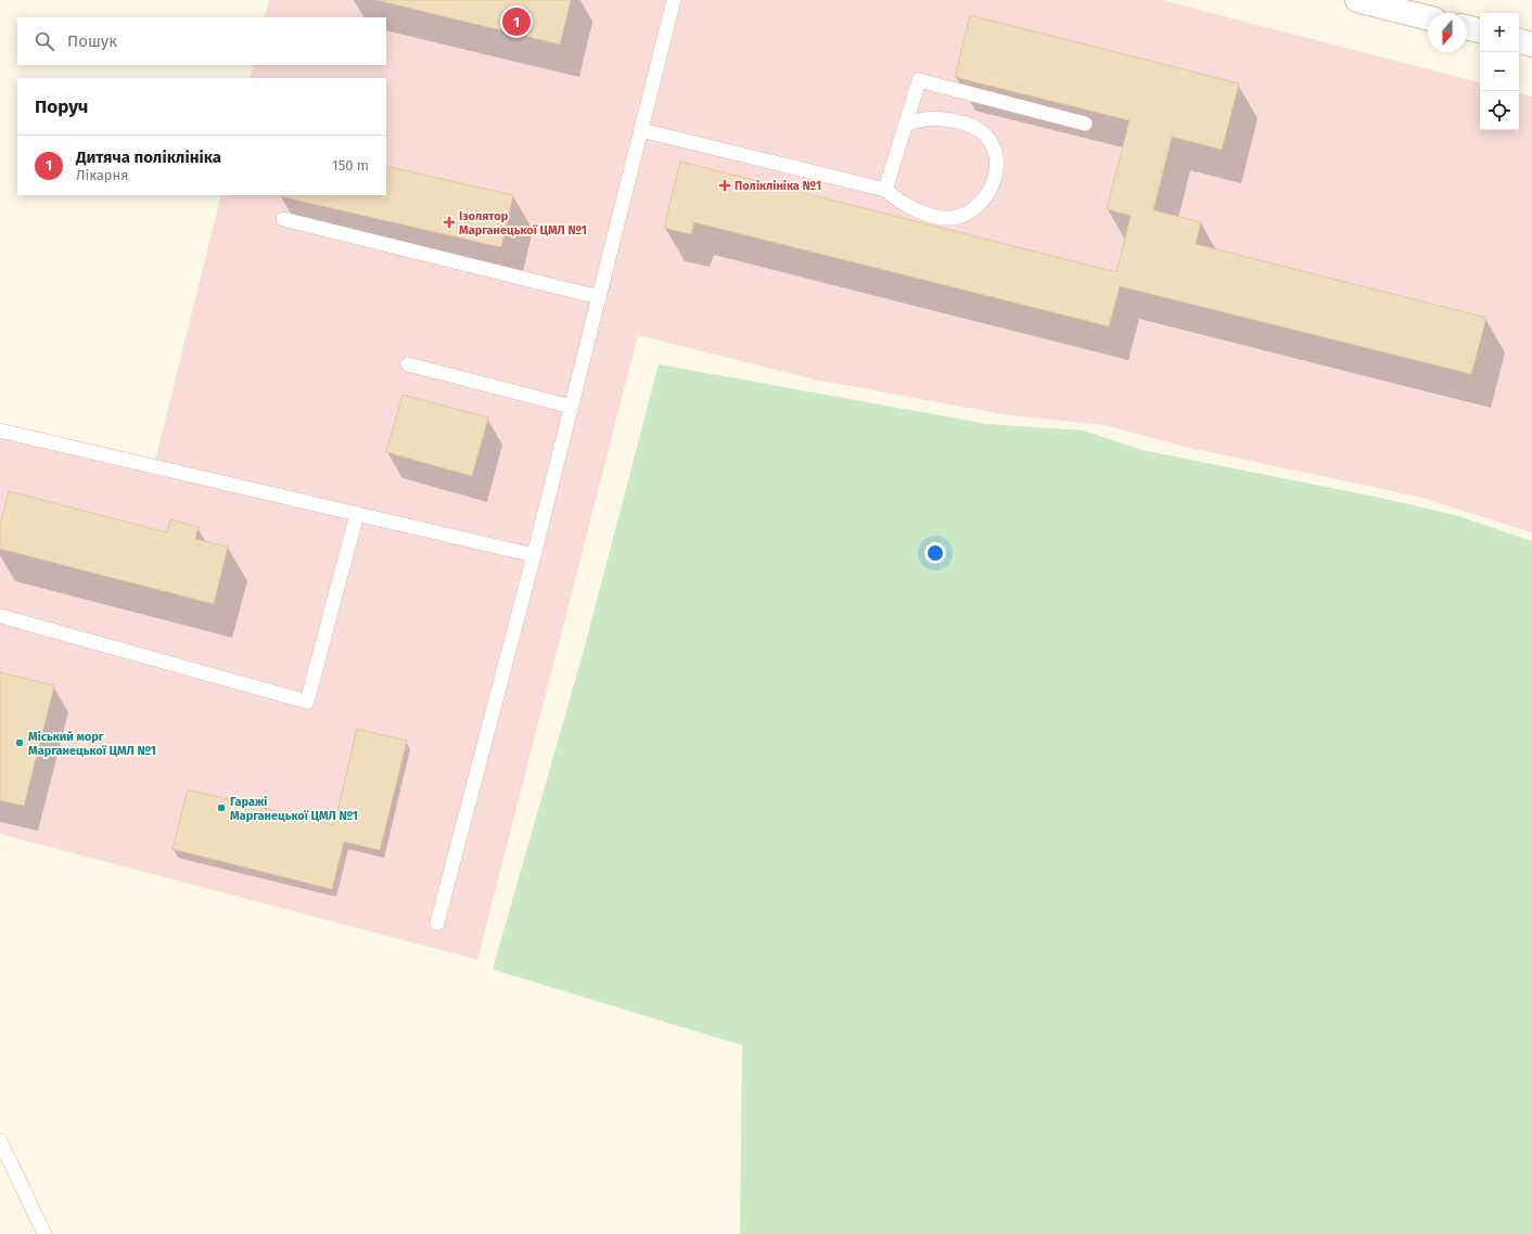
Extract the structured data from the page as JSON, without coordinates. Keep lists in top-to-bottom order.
{
  "places": {
    "health": ["Поліклініка №1", "Ізолятор Марганецької ЦМЛ №1"],
    "other": ["Міський морг Марганецької ЦМЛ №1", "Гаражі Марганецької ЦМЛ №1"]
  },
  "north": "bottom",
  "page": {
    "pins": "1",
    "map_buttons": ["+", "−"],
    "search": "Пошук",
    "heading": "Поруч",
    "list": [
      {
        "mark": "1",
        "name": "Дитяча поліклініка",
        "note": "Лікарня",
        "value": "150 m"
      }
    ]
  }
}
